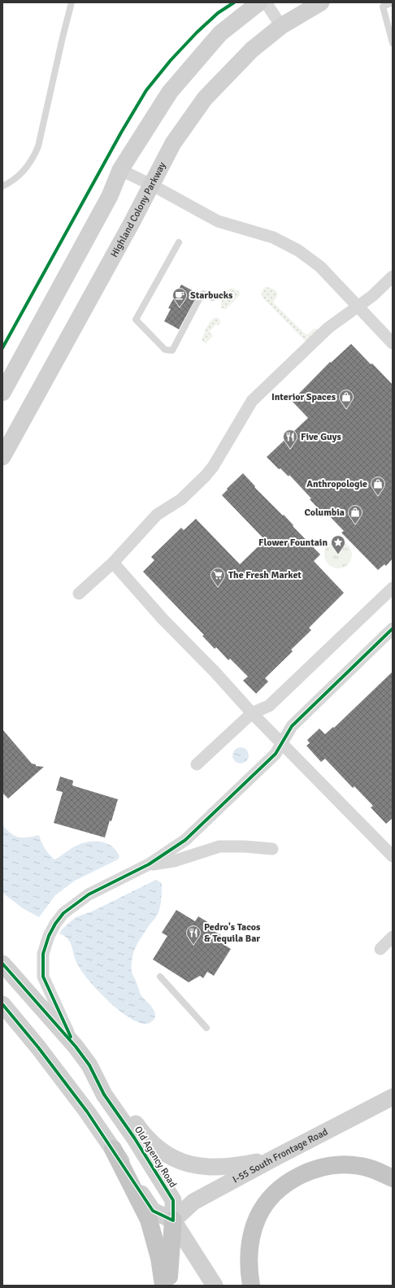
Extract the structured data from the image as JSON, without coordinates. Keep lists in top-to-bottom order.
{
  "streets": {
    "street": ["Highland Colony Parkway", "I-55 South Frontage Road", "Old Agency Road"]
  },
  "crossings": [
    ["I-55 South Frontage Road", "Old Agency Road"]
  ],
  "places": {
    "cafe": ["Starbucks"],
    "shop": ["Interior Spaces", "Anthropologie", "Columbia"],
    "restaurant": ["Five Guys", "Pedro's Tacos & Tequila Bar"],
    "place": ["Flower Fountain"],
    "supermarket": ["The Fresh Market"]
  }
}
